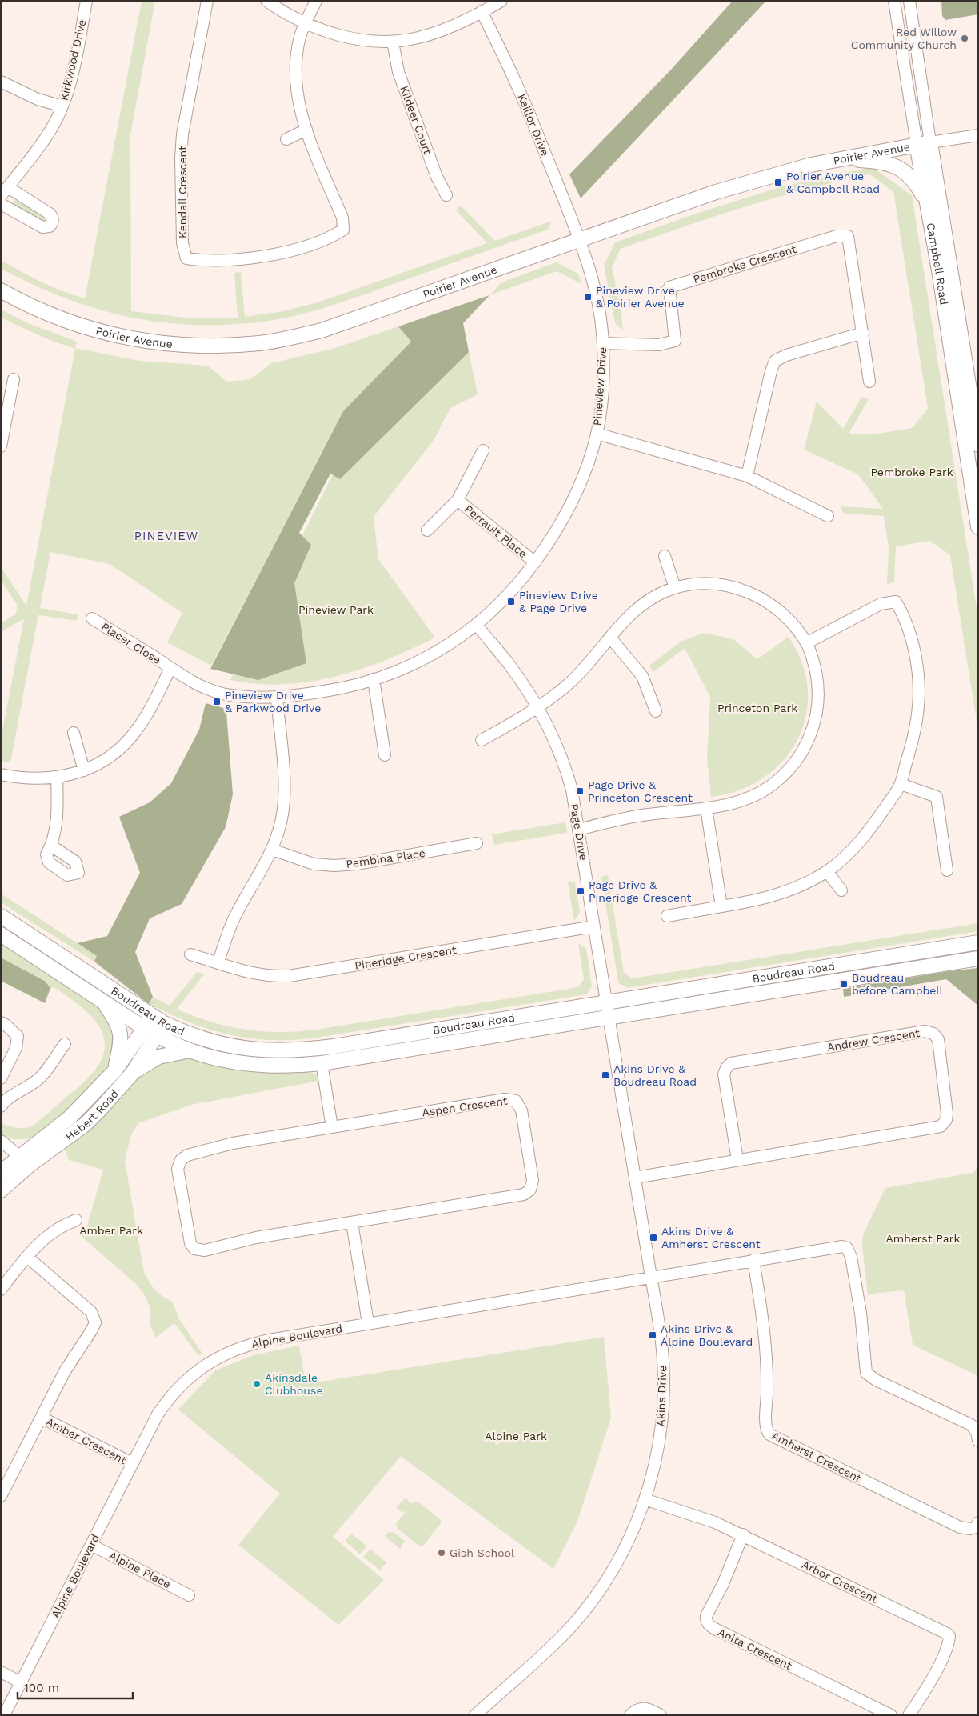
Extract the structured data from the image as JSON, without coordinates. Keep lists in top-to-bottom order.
{
  "streets": {
    "main road": [
      "Poirier Avenue",
      "Campbell Road",
      "Boudreau Road",
      "Hebert Road"
    ],
    "street": [
      "Kirkwood Drive",
      "Kildeer Court",
      "Keillor Drive",
      "Kendall Crescent",
      "Pembroke Crescent",
      "Pineview Drive",
      "Perrault Place",
      "Placer Close",
      "Page Drive",
      "Pembina Place",
      "Pineridge Crescent",
      "Andrew Crescent",
      "Aspen Crescent",
      "Alpine Boulevard",
      "Akins Drive",
      "Amber Crescent",
      "Amherst Crescent",
      "Alpine Place",
      "Arbor Crescent",
      "Anita Crescent"
    ]
  },
  "crossings": [
    ["Keillor Drive", "Poirier Avenue"],
    ["Keillor Drive", "Pineview Drive"],
    ["Poirier Avenue", "Campbell Road"],
    ["Poirier Avenue", "Pineview Drive"],
    ["Pembroke Crescent", "Pineview Drive"],
    ["Pineview Drive", "Perrault Place"],
    ["Pineview Drive", "Placer Close"],
    ["Pineview Drive", "Page Drive"],
    ["Page Drive", "Pineridge Crescent"],
    ["Page Drive", "Boudreau Road"],
    ["Page Drive", "Akins Drive"],
    ["Boudreau Road", "Hebert Road"],
    ["Boudreau Road", "Akins Drive"],
    ["Andrew Crescent", "Akins Drive"],
    ["Alpine Boulevard", "Akins Drive"],
    ["Alpine Boulevard", "Amber Crescent"],
    ["Alpine Boulevard", "Alpine Place"],
    ["Akins Drive", "Arbor Crescent"],
    ["Arbor Crescent", "Anita Crescent"]
  ],
  "districts": ["PINEVIEW"],
  "parks": [
    "Pembroke Park",
    "Pineview Park",
    "Princeton Park",
    "Amber Park",
    "Amherst Park",
    "Alpine Park"
  ],
  "places": {
    "other": ["Red Willow Community Church", "Akinsdale Clubhouse", "Gish School"],
    "transit": [
      "Poirier Avenue & Campbell Road",
      "Pineview Drive & Poirier Avenue",
      "Pineview Drive & Page Drive",
      "Pineview Drive & Parkwood Drive",
      "Page Drive & Princeton Crescent",
      "Page Drive & Pineridge Crescent",
      "Boudreau before Campbell",
      "Akins Drive & Boudreau Road",
      "Akins Drive & Amherst Crescent",
      "Akins Drive & Alpine Boulevard"
    ]
  },
  "scale_bar": "100 m"
}
